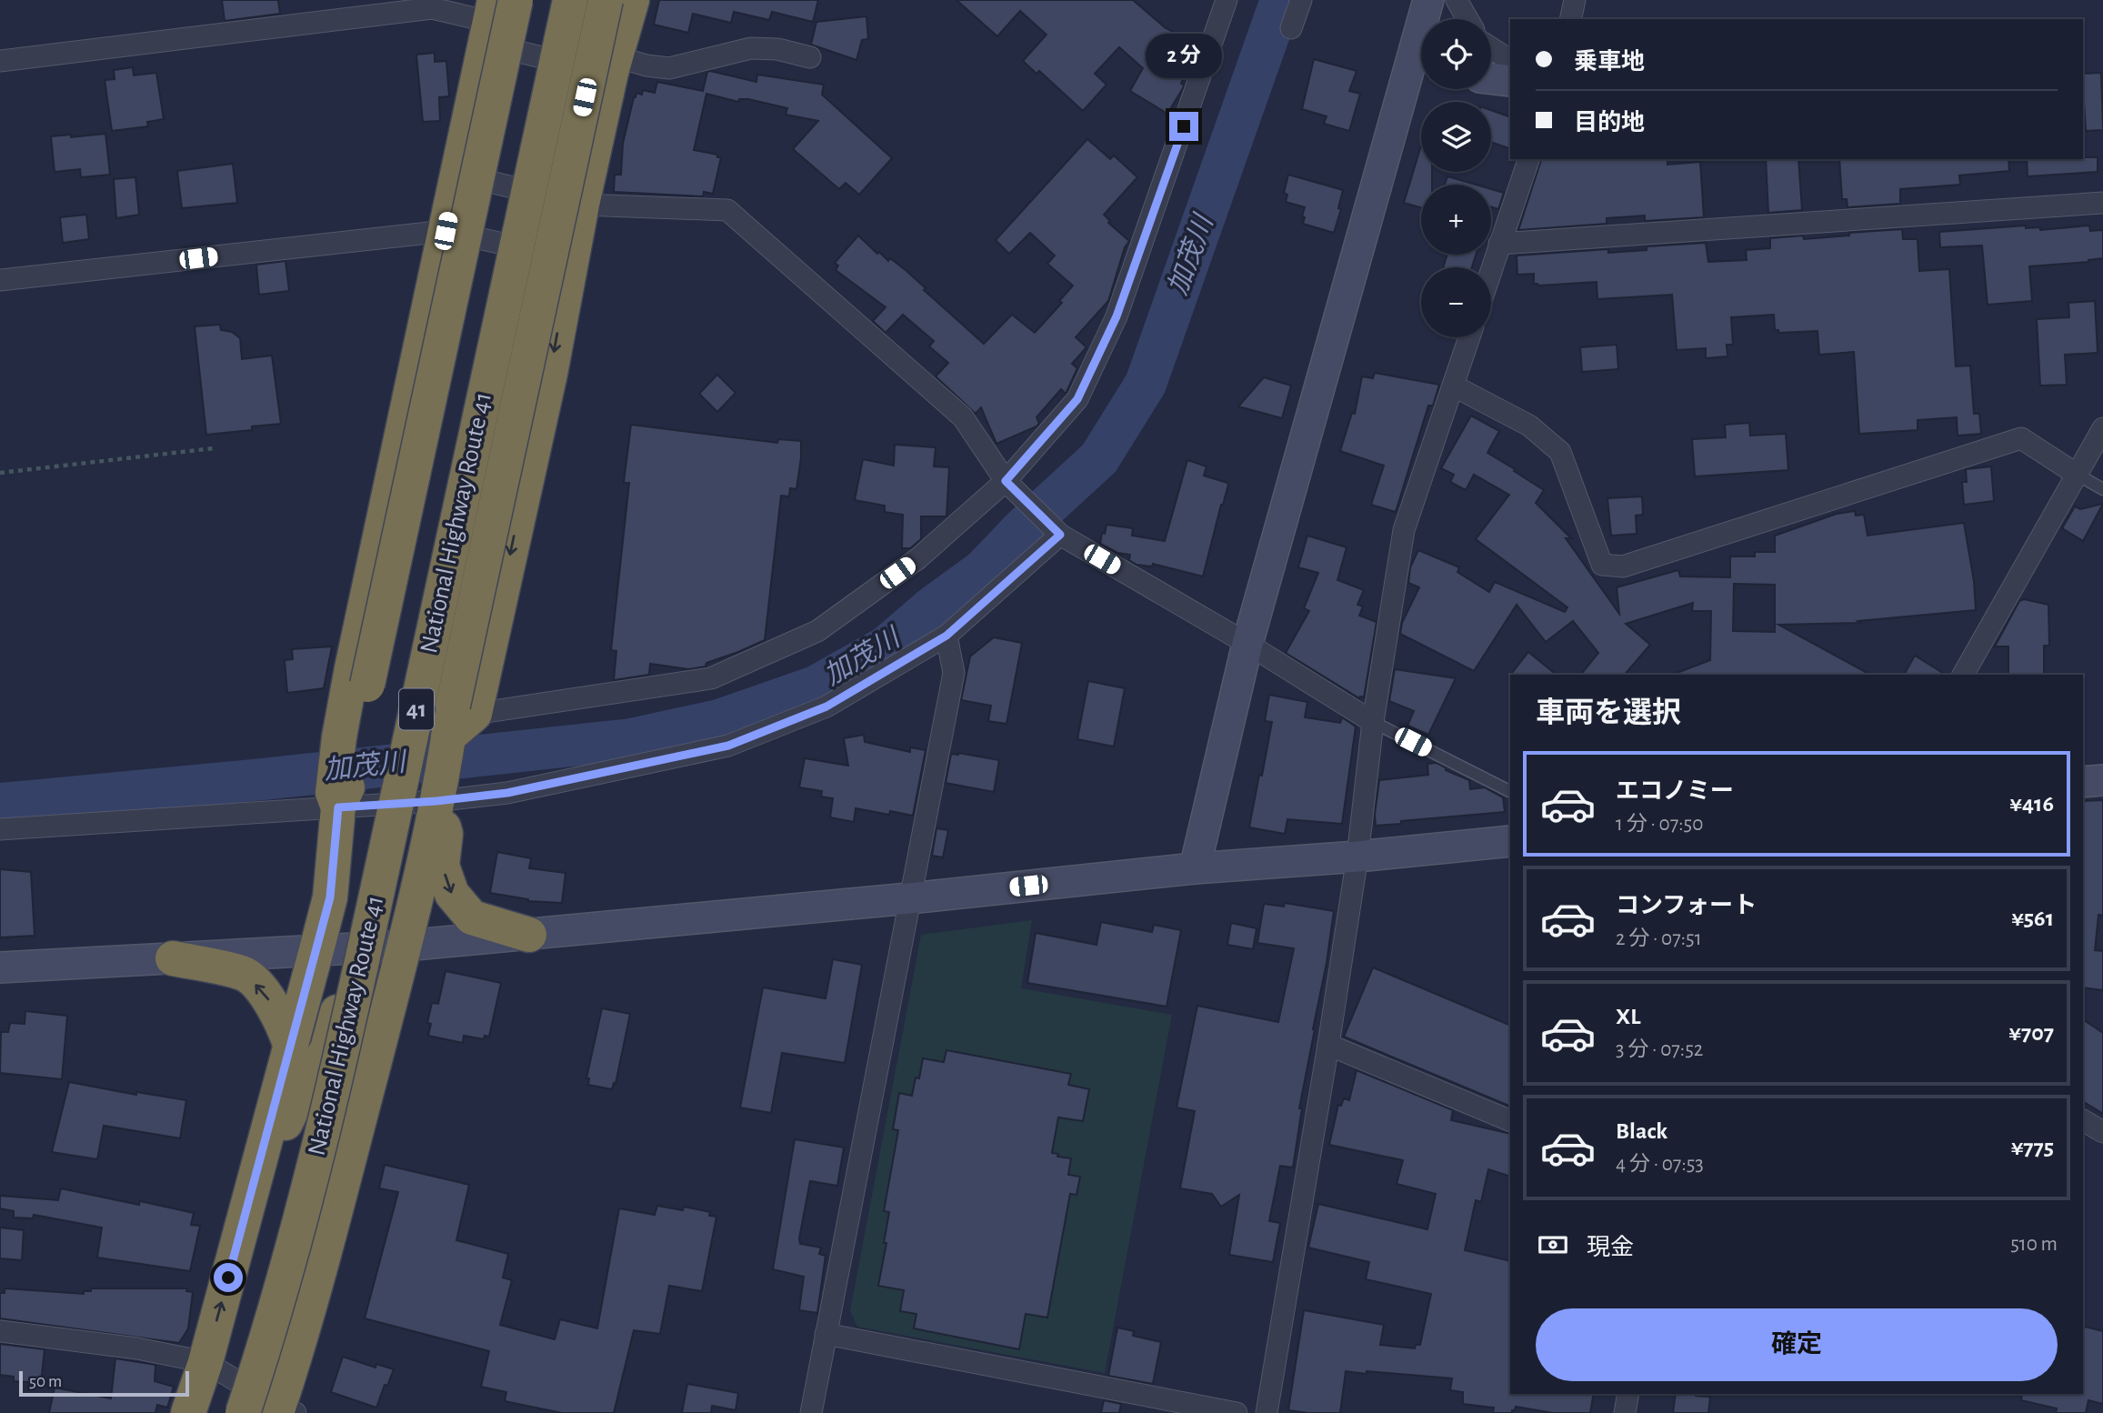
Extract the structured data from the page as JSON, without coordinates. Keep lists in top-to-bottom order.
{
  "streets": {
    "highway": ["National Highway Route 41", "41"]
  },
  "water": ["加茂川"],
  "scale_bar": "50 m",
  "page": {
    "map_buttons": ["+", "−"],
    "banner": ["乗車地", "目的地"],
    "bubble": "2 分",
    "heading": "車両を選択",
    "list": [
      {
        "name": "エコノミー",
        "note": "1 分 · 07:50",
        "value": "¥416"
      },
      {
        "name": "コンフォート",
        "note": "2 分 · 07:51",
        "value": "¥561"
      },
      {
        "name": "XL",
        "note": "3 分 · 07:52",
        "value": "¥707"
      },
      {
        "name": "Black",
        "note": "4 分 · 07:53",
        "value": "¥775"
      }
    ],
    "pay": ["現金", "510 m"],
    "buttons": "確定",
    "scale": "50 m"
  }
}
